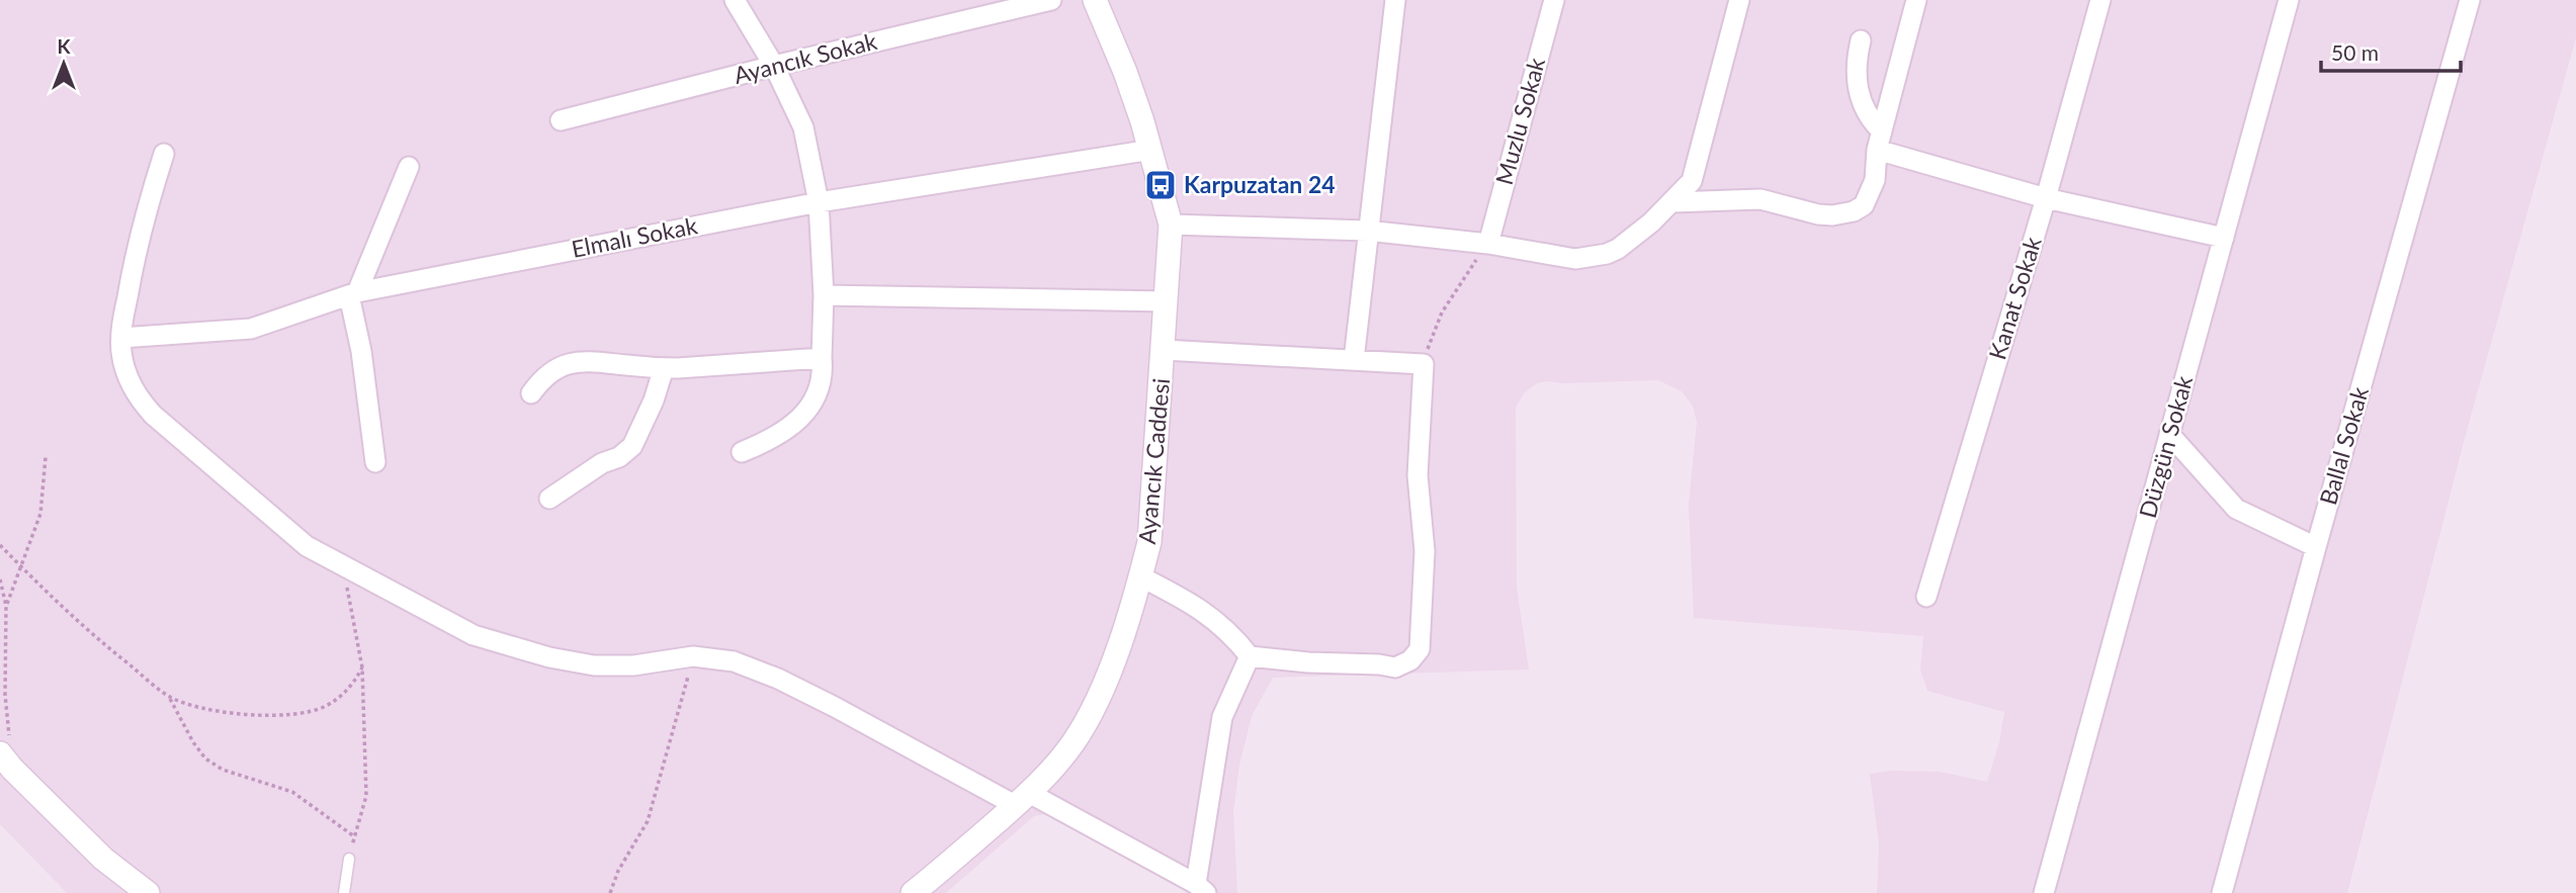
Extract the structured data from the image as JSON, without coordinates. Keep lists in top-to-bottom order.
{
  "streets": {
    "street": [
      "Ayancık Sokak",
      "Muzlu Sokak",
      "Elmalı Sokak",
      "Kanat Sokak",
      "Ballal Sokak",
      "Düzgün Sokak",
      "Ayancık Caddesi"
    ]
  },
  "crossings": [
    ["Elmalı Sokak", "Ayancık Caddesi"]
  ],
  "places": {
    "bus stop": ["Karpuzatan 24"]
  },
  "scale_bar": "50 m",
  "north": "top"
}
